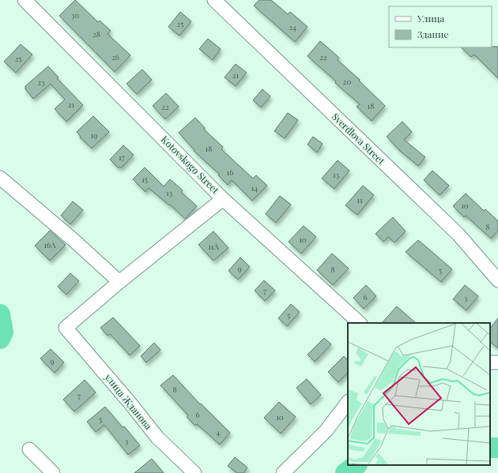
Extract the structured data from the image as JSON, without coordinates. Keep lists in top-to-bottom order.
{
  "streets": {
    "street": ["Sverdlova Street", "Kotovskogo Street", "улица Жданова"]
  },
  "house_numbers": [
    "30",
    "25",
    "24",
    "28",
    "26",
    "22",
    "25",
    "21",
    "20",
    "23",
    "21",
    "18",
    "22",
    "19",
    "18",
    "17",
    "16",
    "13",
    "15",
    "14",
    "13",
    "11",
    "10",
    "8",
    "10",
    "16А",
    "11А",
    "9",
    "8",
    "5",
    "7",
    "6",
    "3",
    "5",
    "9",
    "8",
    "7",
    "6",
    "10",
    "5",
    "4",
    "3"
  ],
  "legend": ["Улица", "Здание"]
}
